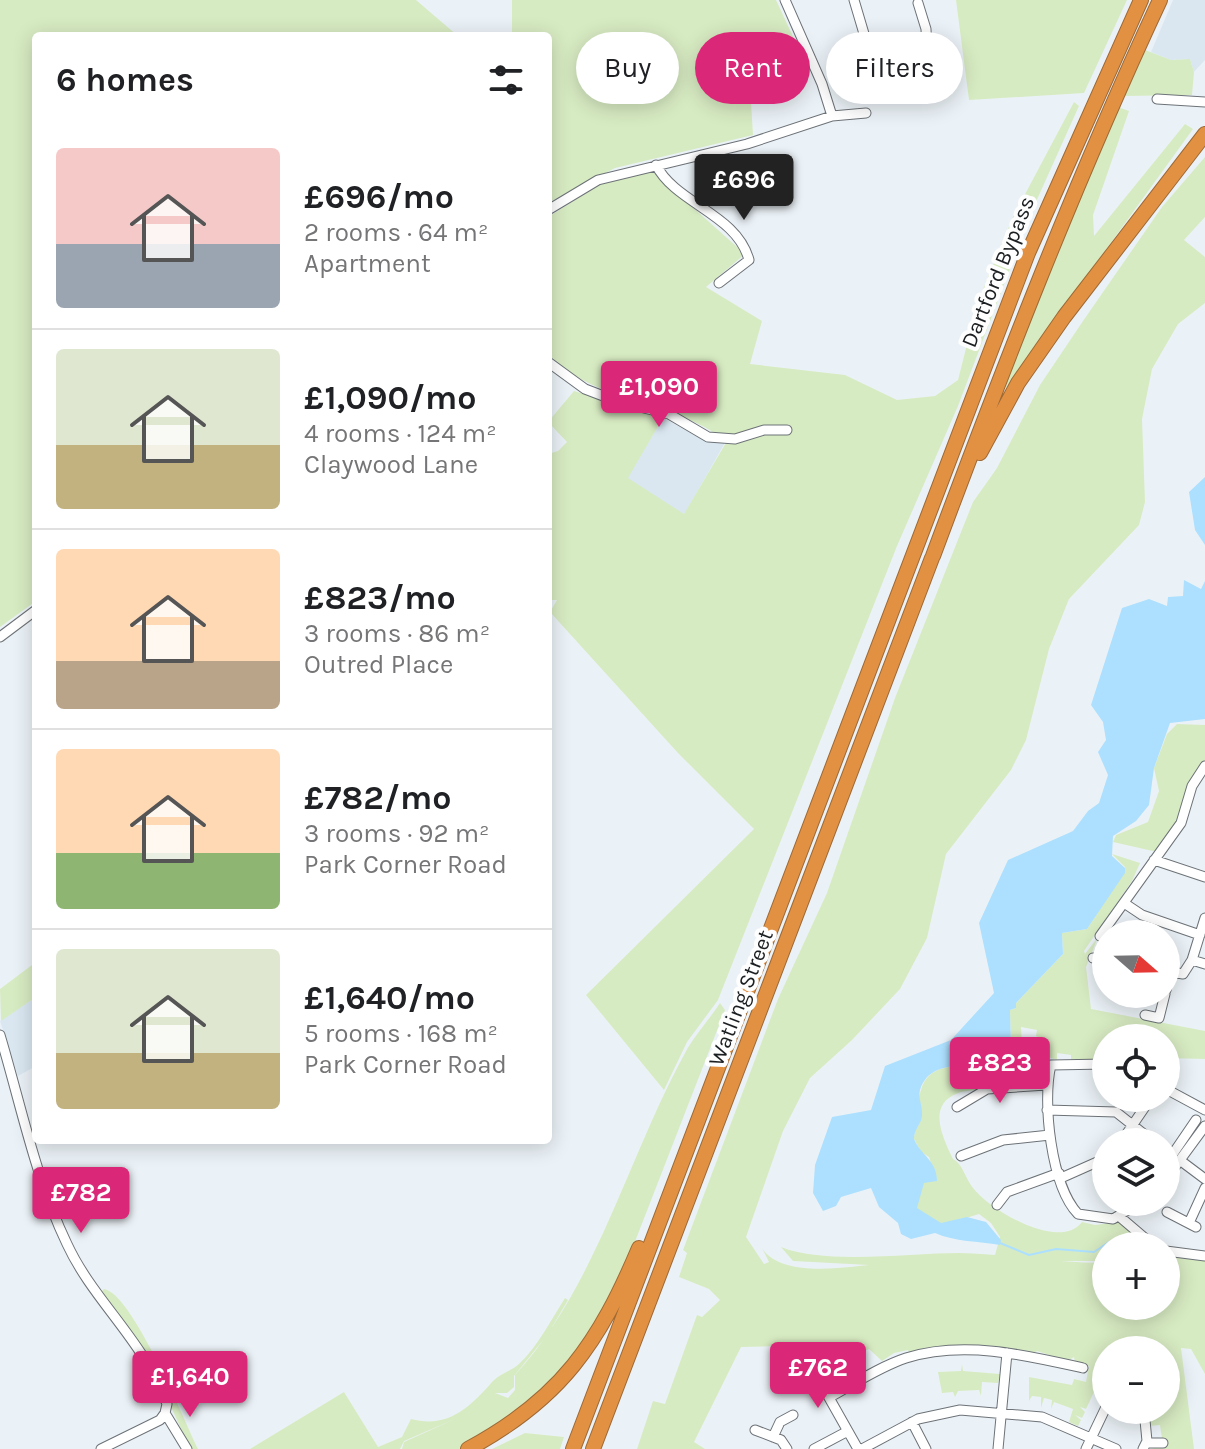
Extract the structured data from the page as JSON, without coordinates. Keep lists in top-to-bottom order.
{
  "streets": {
    "highway": ["Dartford Bypass", "Watling Street"]
  },
  "crossings": [
    ["Dartford Bypass", "Watling Street"]
  ],
  "north": "right",
  "page": {
    "chip": ["Buy", "Rent", "Filters"],
    "heading": "6 homes",
    "list": [
      {
        "name": "£696/mo",
        "note": "2 rooms · 64 m² · Apartment"
      },
      {
        "name": "£1,090/mo",
        "note": "4 rooms · 124 m² · Claywood Lane"
      },
      {
        "name": "£823/mo",
        "note": "3 rooms · 86 m² · Outred Place"
      },
      {
        "name": "£782/mo",
        "note": "3 rooms · 92 m² · Park Corner Road"
      },
      {
        "name": "£1,640/mo",
        "note": "5 rooms · 168 m² · Park Corner Road"
      }
    ],
    "price": [
      "£696",
      "£1,090",
      "£823",
      "£782",
      "£762",
      "£1,640"
    ],
    "map_buttons": ["+", "−"]
  }
}
